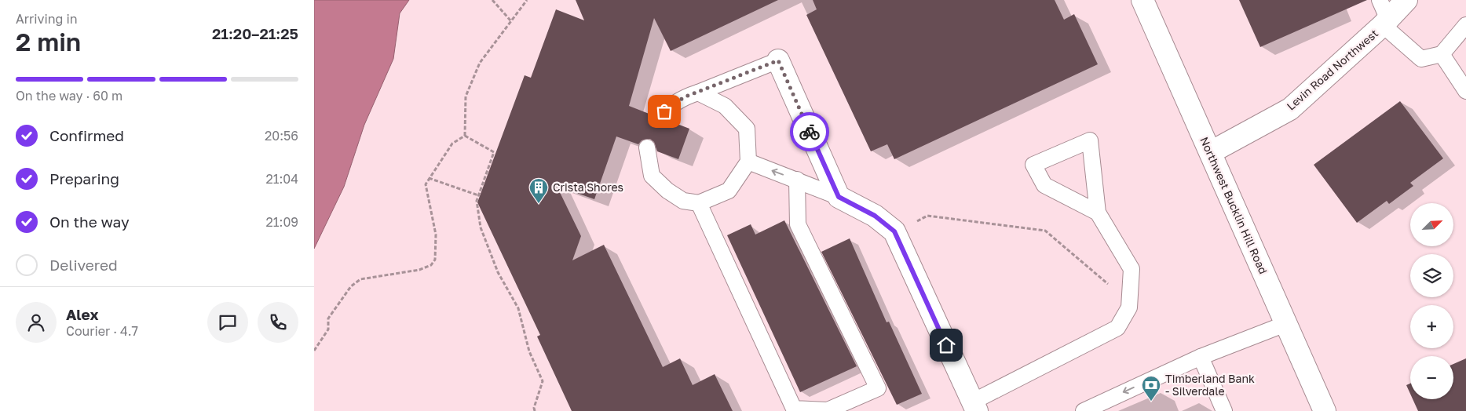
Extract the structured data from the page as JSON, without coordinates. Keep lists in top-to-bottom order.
{
  "streets": {
    "street": ["Levin Road Northwest", "Northwest Bucklin Hill Road"]
  },
  "crossings": [
    ["Levin Road Northwest", "Northwest Bucklin Hill Road"]
  ],
  "places": {
    "building": ["Crista Shores"],
    "bank": ["Timberland Bank - Silverdale"]
  },
  "north": "top right",
  "page": {
    "heading": ["2 min", "Arriving in", "21:20–21:25"],
    "panel": ["Alex", "Courier · 4.7"],
    "bar": "On the way · 60 m",
    "list": [
      ["Confirmed", "20:56"],
      ["Preparing", "21:04"],
      ["On the way", "21:09"],
      "Delivered"
    ],
    "map_buttons": ["+", "−"]
  }
}
